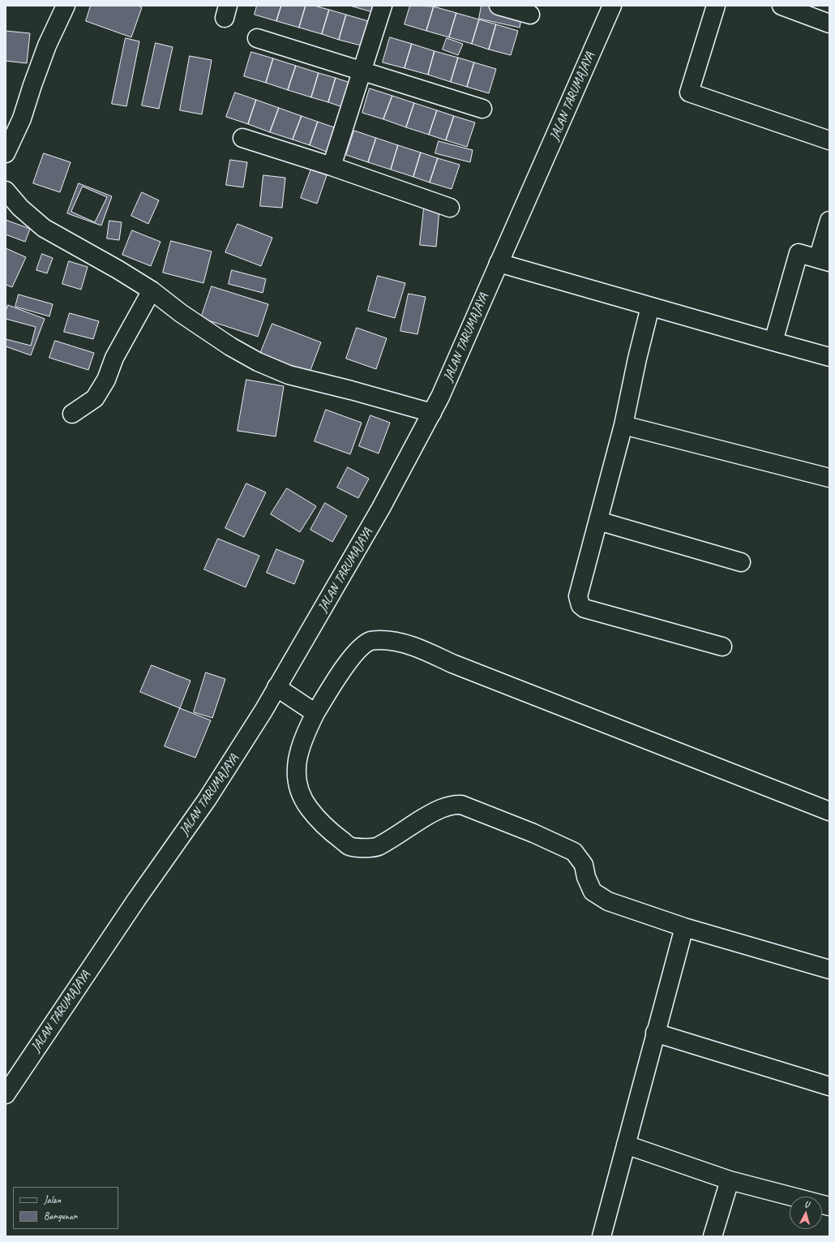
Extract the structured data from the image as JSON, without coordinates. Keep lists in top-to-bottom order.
{
  "streets": {
    "street": ["JALAN TARUMAJAYA"]
  },
  "legend": ["Jalan", "Bangunan"],
  "north": "top"
}
